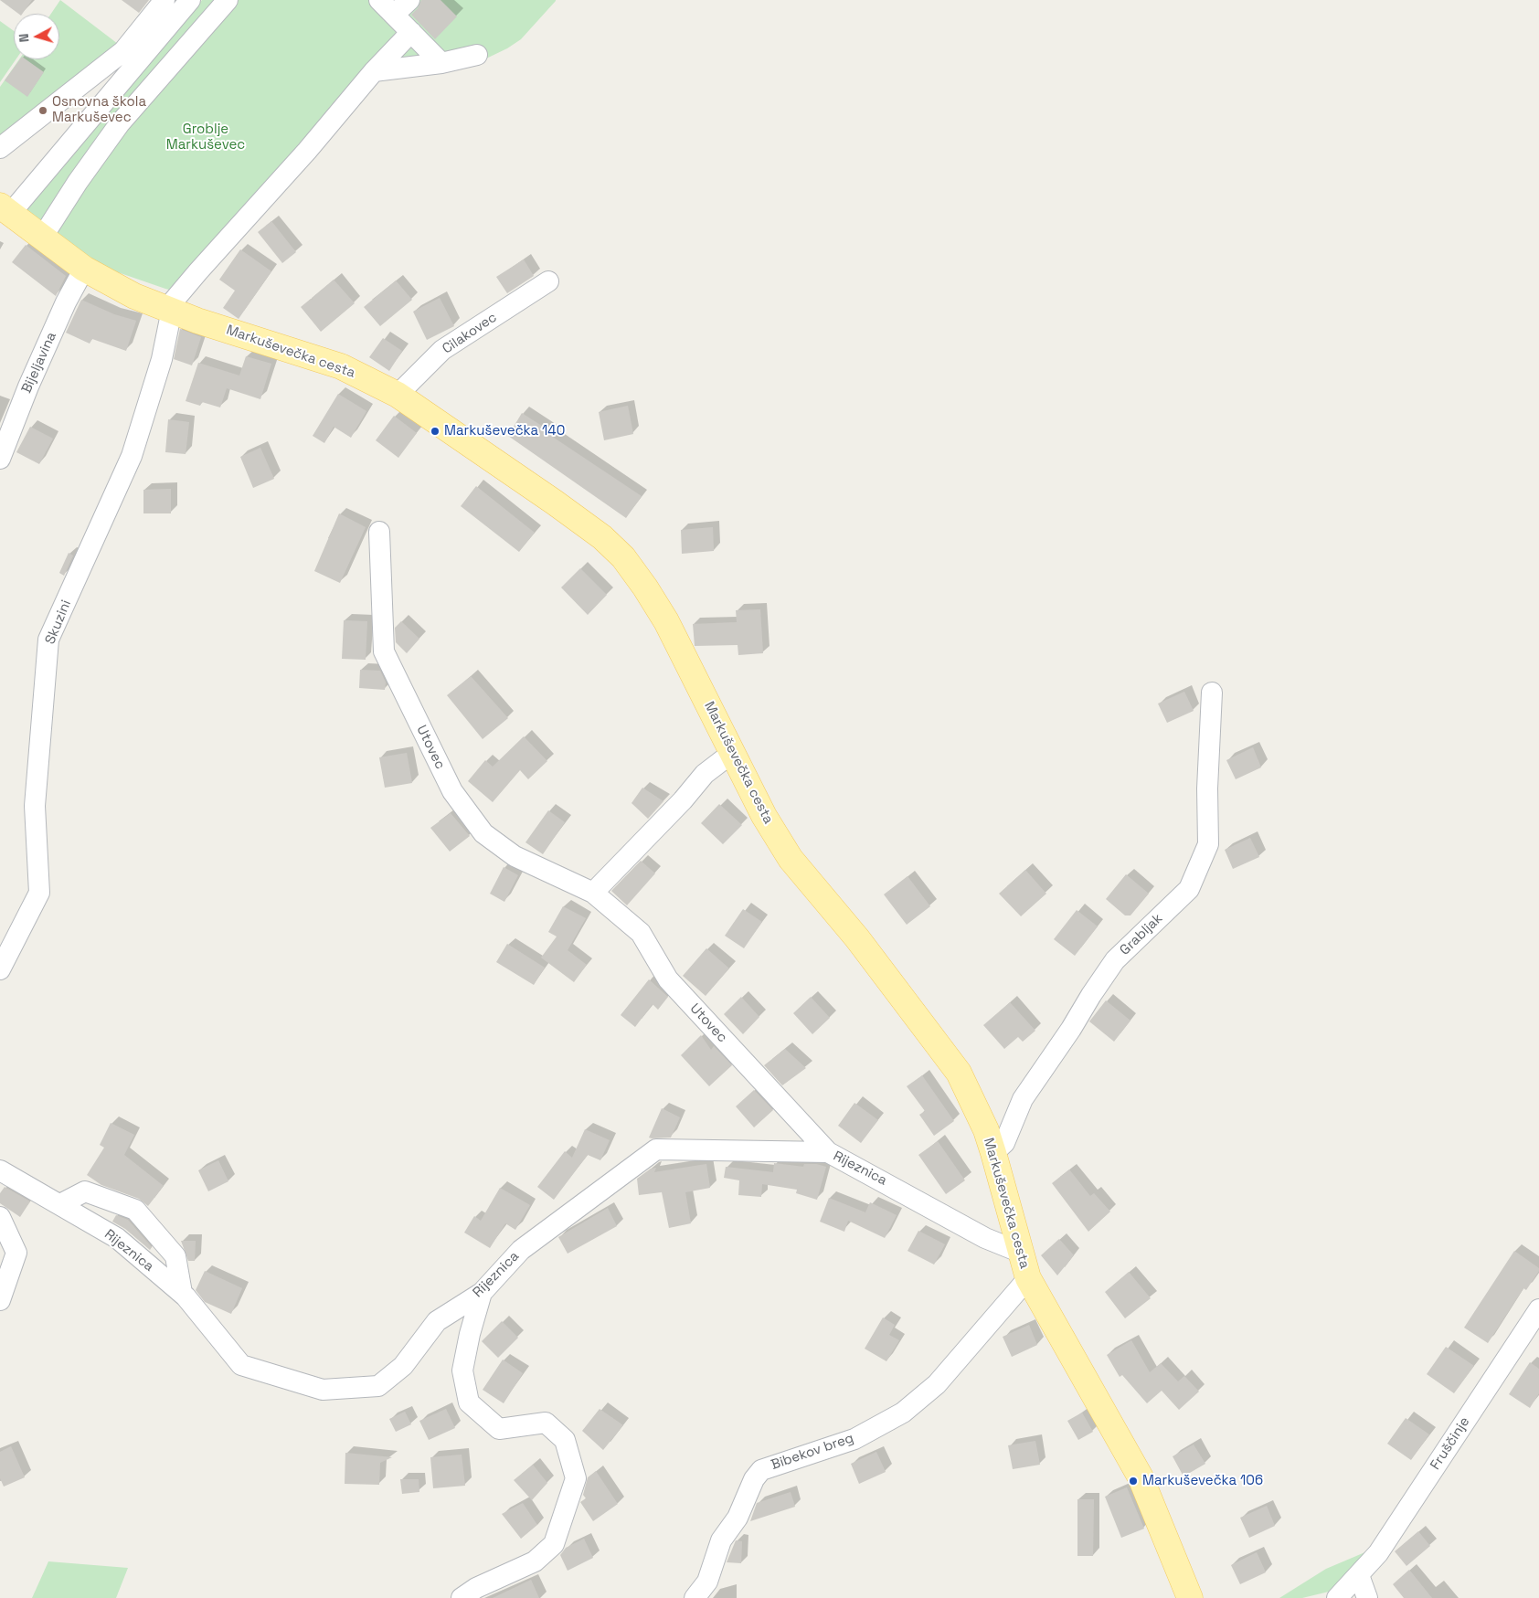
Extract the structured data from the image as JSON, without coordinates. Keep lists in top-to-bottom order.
{
  "streets": {
    "main road": ["Markuševečka cesta"],
    "street": [
      "Cilakovec",
      "Bijeljavina",
      "Skuzini",
      "Utovec",
      "Grabljak",
      "Rijeznica",
      "Fruščinje",
      "Bibekov breg"
    ]
  },
  "crossings": [
    ["Cilakovec", "Markuševečka cesta"],
    ["Markuševečka cesta", "Bijeljavina"],
    ["Markuševečka cesta", "Skuzini"],
    ["Markuševečka cesta", "Grabljak"],
    ["Markuševečka cesta", "Rijeznica"],
    ["Markuševečka cesta", "Bibekov breg"],
    ["Utovec", "Rijeznica"]
  ],
  "parks": ["Groblje Markuševec"],
  "places": ["Osnovna škola Markuševec", "Markuševečka 140", "Markuševečka 106"],
  "north": "left"
}
